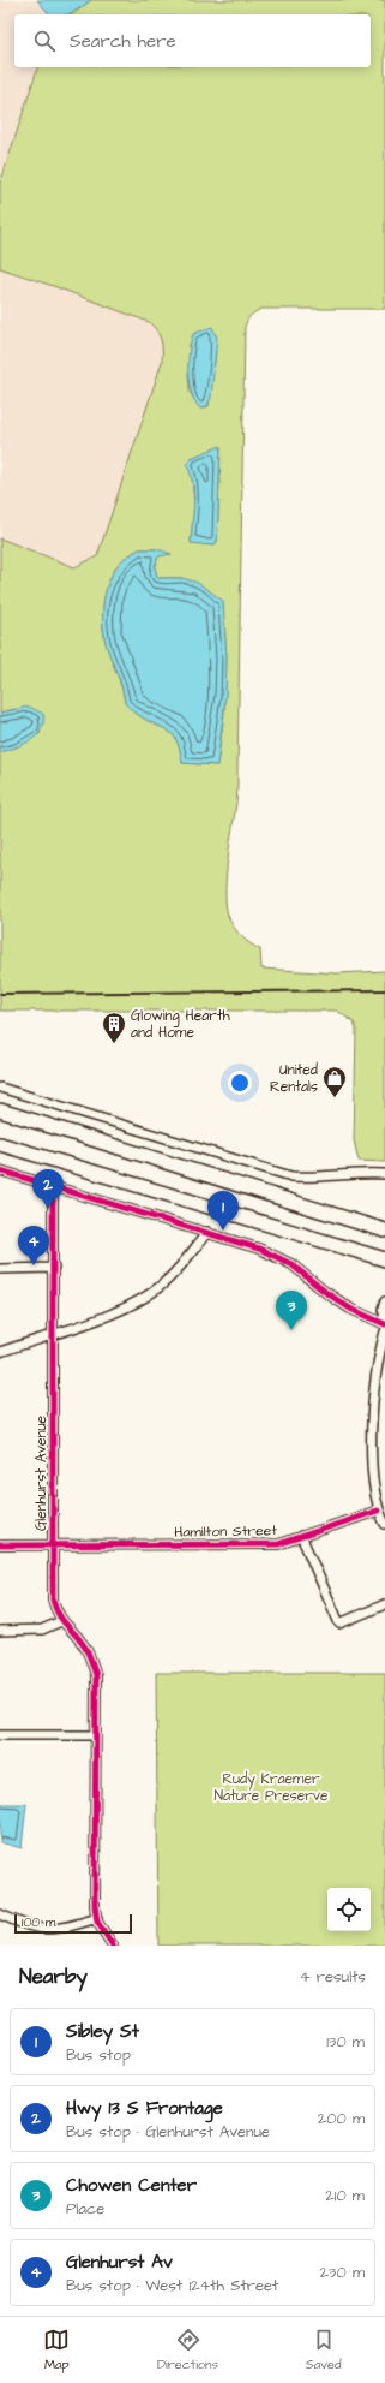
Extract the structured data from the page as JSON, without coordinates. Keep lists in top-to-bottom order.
{
  "streets": {
    "street": ["Glenhurst Avenue", "Hamilton Street"]
  },
  "crossings": [
    ["Glenhurst Avenue", "Hamilton Street"]
  ],
  "parks": ["Rudy Kraemer Nature Preserve"],
  "places": {
    "building": ["Glowing Hearth and Home"],
    "shop": ["United Rentals"]
  },
  "scale_bar": "100 m",
  "page": {
    "search": "Search here",
    "pins": [
      "2",
      "1",
      "4",
      "3"
    ],
    "scale": "100 m",
    "heading": ["Nearby", "4 results"],
    "list": [
      {
        "mark": "1",
        "name": "Sibley St",
        "note": "Bus stop",
        "value": "130 m"
      },
      {
        "mark": "2",
        "name": "Hwy 13 S Frontage",
        "note": "Bus stop · Glenhurst Avenue",
        "value": "200 m"
      },
      {
        "mark": "3",
        "name": "Chowen Center",
        "note": "Place",
        "value": "210 m"
      },
      {
        "mark": "4",
        "name": "Glenhurst Av",
        "note": "Bus stop · West 124th Street",
        "value": "230 m"
      }
    ],
    "nav": ["Map", "Directions", "Saved"]
  }
}
